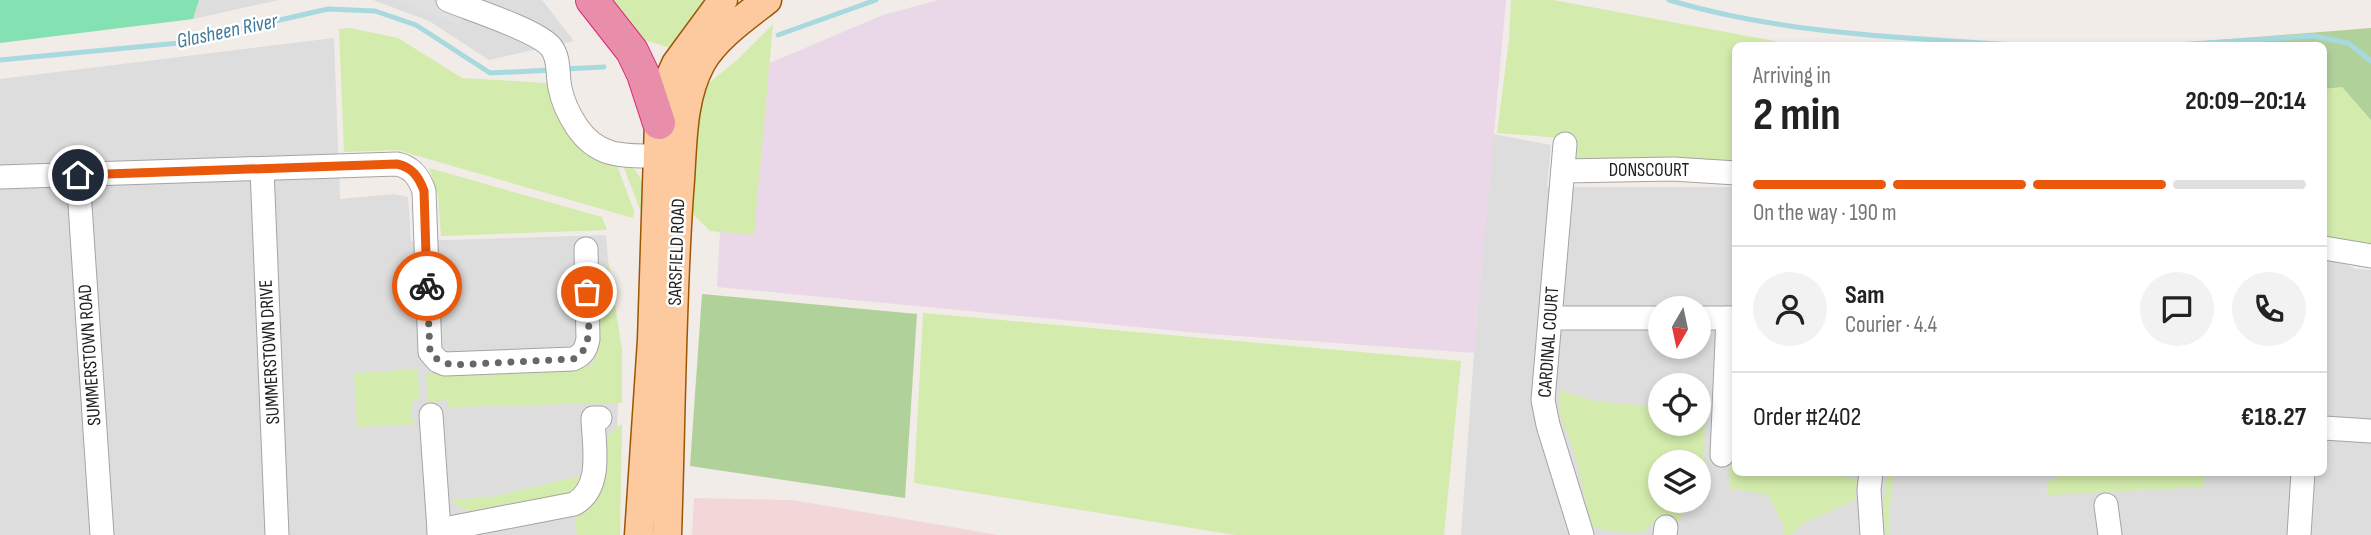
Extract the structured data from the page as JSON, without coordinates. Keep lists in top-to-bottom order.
{
  "streets": {
    "main road": ["SARSFIELD ROAD"],
    "street": [
      "DONSCOURT",
      "CARDINAL COURT",
      "SUMMERSTOWN DRIVE",
      "SUMMERSTOWN ROAD"
    ]
  },
  "crossings": [
    ["DONSCOURT", "CARDINAL COURT"]
  ],
  "water": ["Glasheen River"],
  "north": "bottom",
  "page": {
    "heading": ["2 min", "Arriving in", "20:09–20:14"],
    "panel": [
      "Sam",
      "Courier · 4.4",
      "Order #2402",
      "€18.27"
    ],
    "bar": "On the way · 190 m"
  }
}
